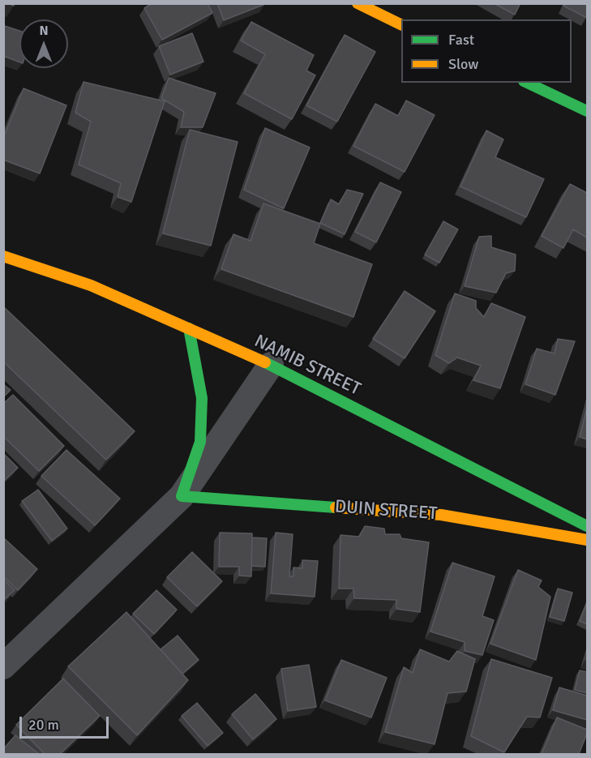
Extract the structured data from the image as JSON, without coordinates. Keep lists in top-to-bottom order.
{
  "streets": {
    "street": ["NAMIB STREET", "DUIN STREET"]
  },
  "legend": ["Fast", "Slow"],
  "scale_bar": "20 m",
  "north": "top"
}
